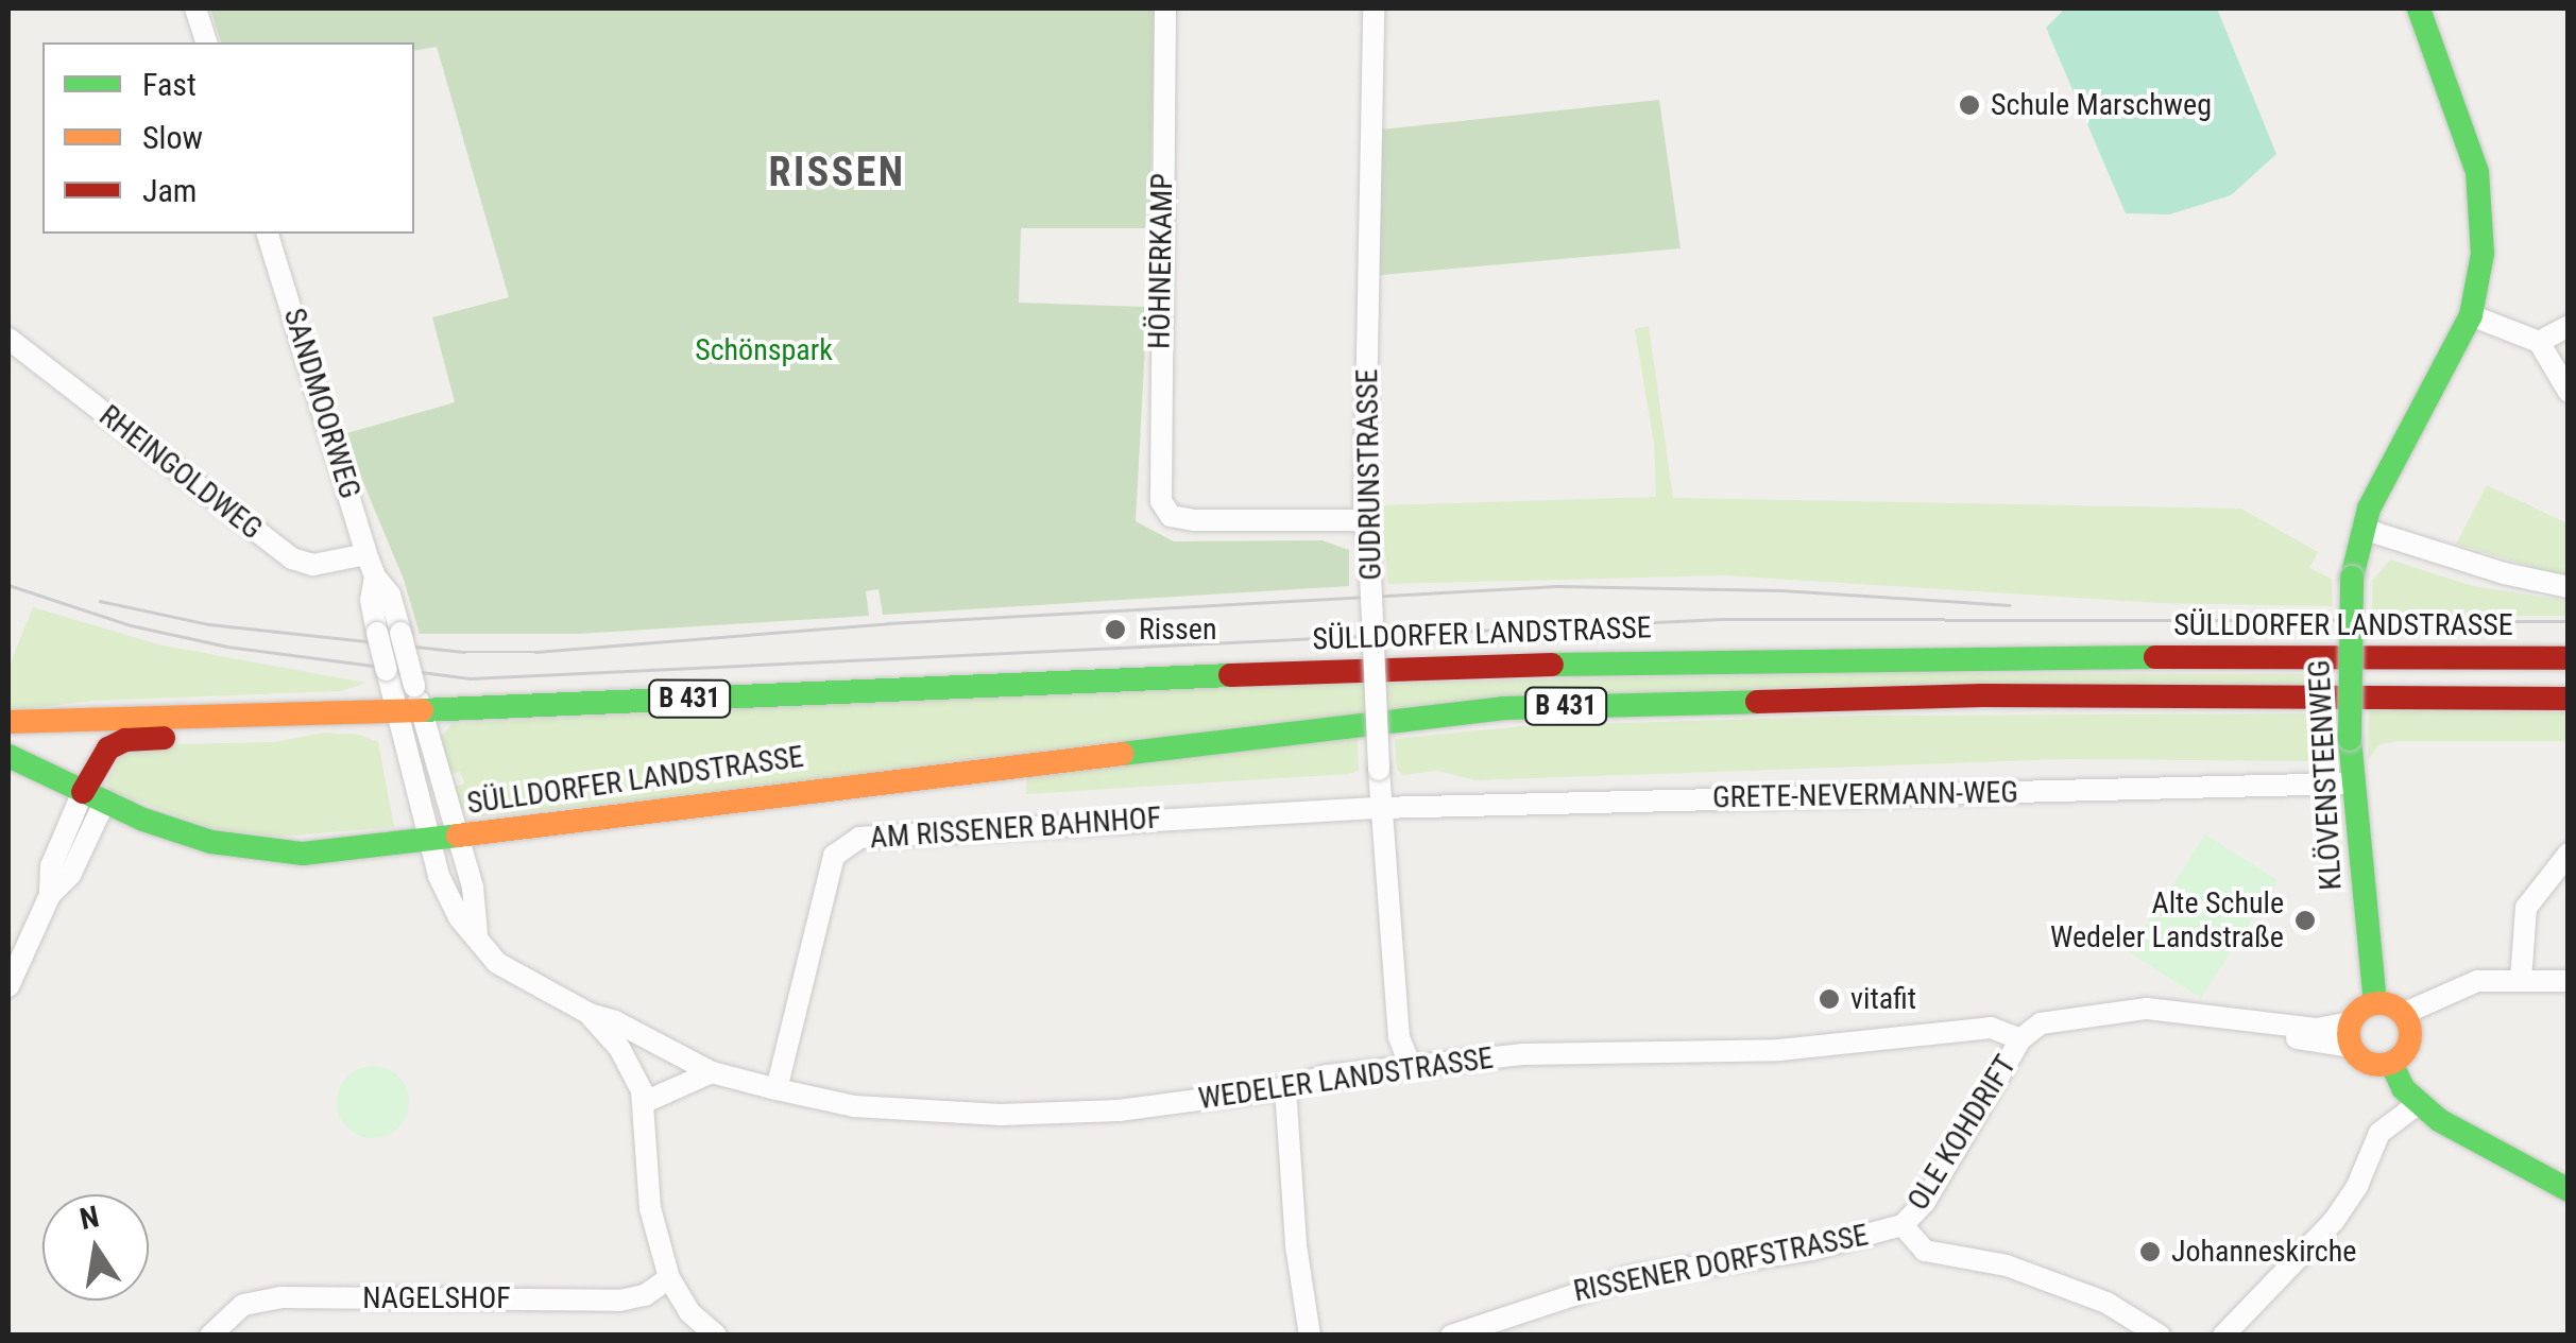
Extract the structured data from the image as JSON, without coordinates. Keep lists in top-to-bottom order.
{
  "streets": {
    "main road": ["SÜLLDORFER LANDSTRASSE", "B 431", "KLÖVENSTEENWEG"],
    "street": [
      "HÖHNERKAMP",
      "SANDMOORWEG",
      "RHEINGOLDWEG",
      "GUDRUNSTRASSE",
      "GRETE-NEVERMANN-WEG",
      "AM RISSENER BAHNHOF",
      "WEDELER LANDSTRASSE",
      "OLE KOHDRIFT",
      "RISSENER DORFSTRASSE",
      "NAGELSHOF"
    ]
  },
  "crossings": [
    ["HÖHNERKAMP", "GUDRUNSTRASSE"],
    ["SANDMOORWEG", "RHEINGOLDWEG"],
    ["SANDMOORWEG", "SÜLLDORFER LANDSTRASSE"],
    ["SANDMOORWEG", "B 431"],
    ["SANDMOORWEG", "WEDELER LANDSTRASSE"],
    ["GUDRUNSTRASSE", "GRETE-NEVERMANN-WEG"],
    ["GUDRUNSTRASSE", "AM RISSENER BAHNHOF"],
    ["GUDRUNSTRASSE", "WEDELER LANDSTRASSE"],
    ["SÜLLDORFER LANDSTRASSE", "B 431"],
    ["SÜLLDORFER LANDSTRASSE", "WEDELER LANDSTRASSE"],
    ["B 431", "WEDELER LANDSTRASSE"],
    ["KLÖVENSTEENWEG", "GRETE-NEVERMANN-WEG"],
    ["GRETE-NEVERMANN-WEG", "AM RISSENER BAHNHOF"],
    ["AM RISSENER BAHNHOF", "WEDELER LANDSTRASSE"],
    ["WEDELER LANDSTRASSE", "OLE KOHDRIFT"],
    ["OLE KOHDRIFT", "RISSENER DORFSTRASSE"]
  ],
  "districts": ["RISSEN"],
  "parks": ["Schönspark"],
  "places": [
    "Schule Marschweg",
    "Rissen",
    "Alte Schule Wedeler Landstraße",
    "vitafit",
    "Johanneskirche"
  ],
  "legend": ["Fast", "Slow", "Jam"],
  "north": "top"
}
